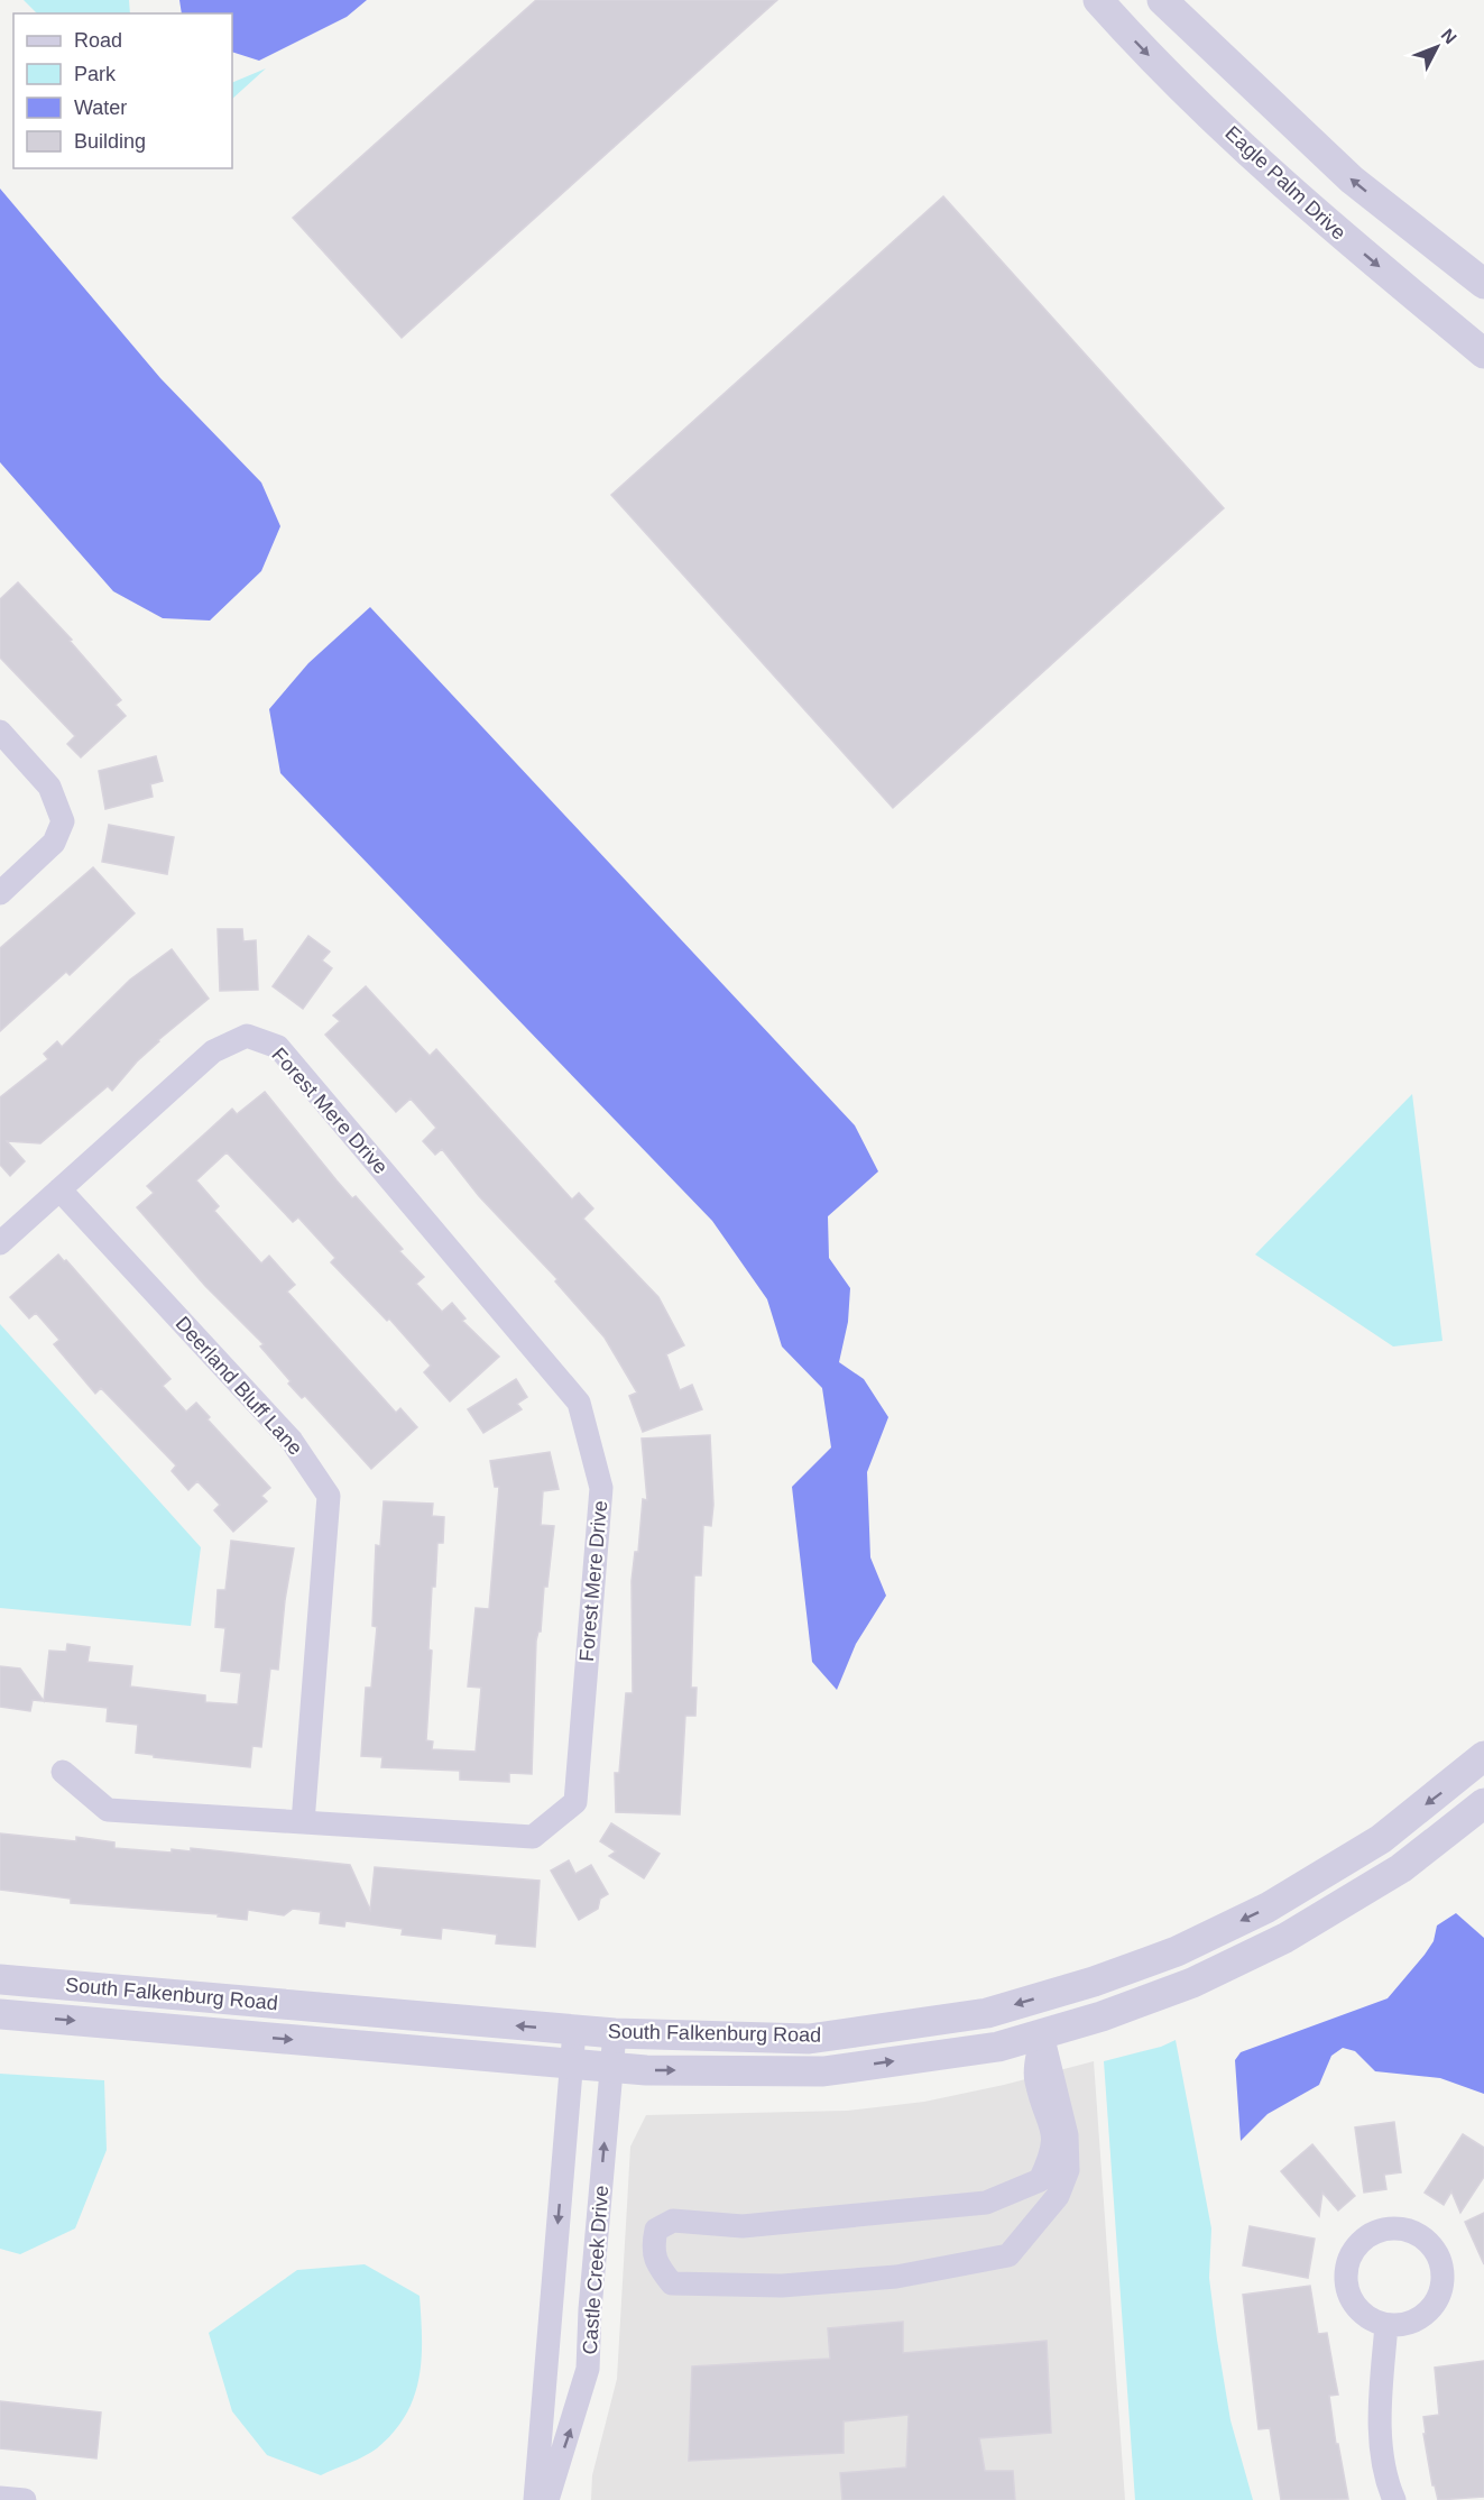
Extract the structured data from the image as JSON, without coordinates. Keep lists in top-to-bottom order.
{
  "streets": {
    "street": [
      "Eagle Palm Drive",
      "Forest Mere Drive",
      "Deerland Bluff Lane",
      "South Falkenburg Road",
      "Castle Creek Drive"
    ]
  },
  "crossings": [
    ["Forest Mere Drive", "Deerland Bluff Lane"],
    ["South Falkenburg Road", "Castle Creek Drive"]
  ],
  "legend": [
    "Road",
    "Park",
    "Water",
    "Building"
  ],
  "north": "top right"
}
